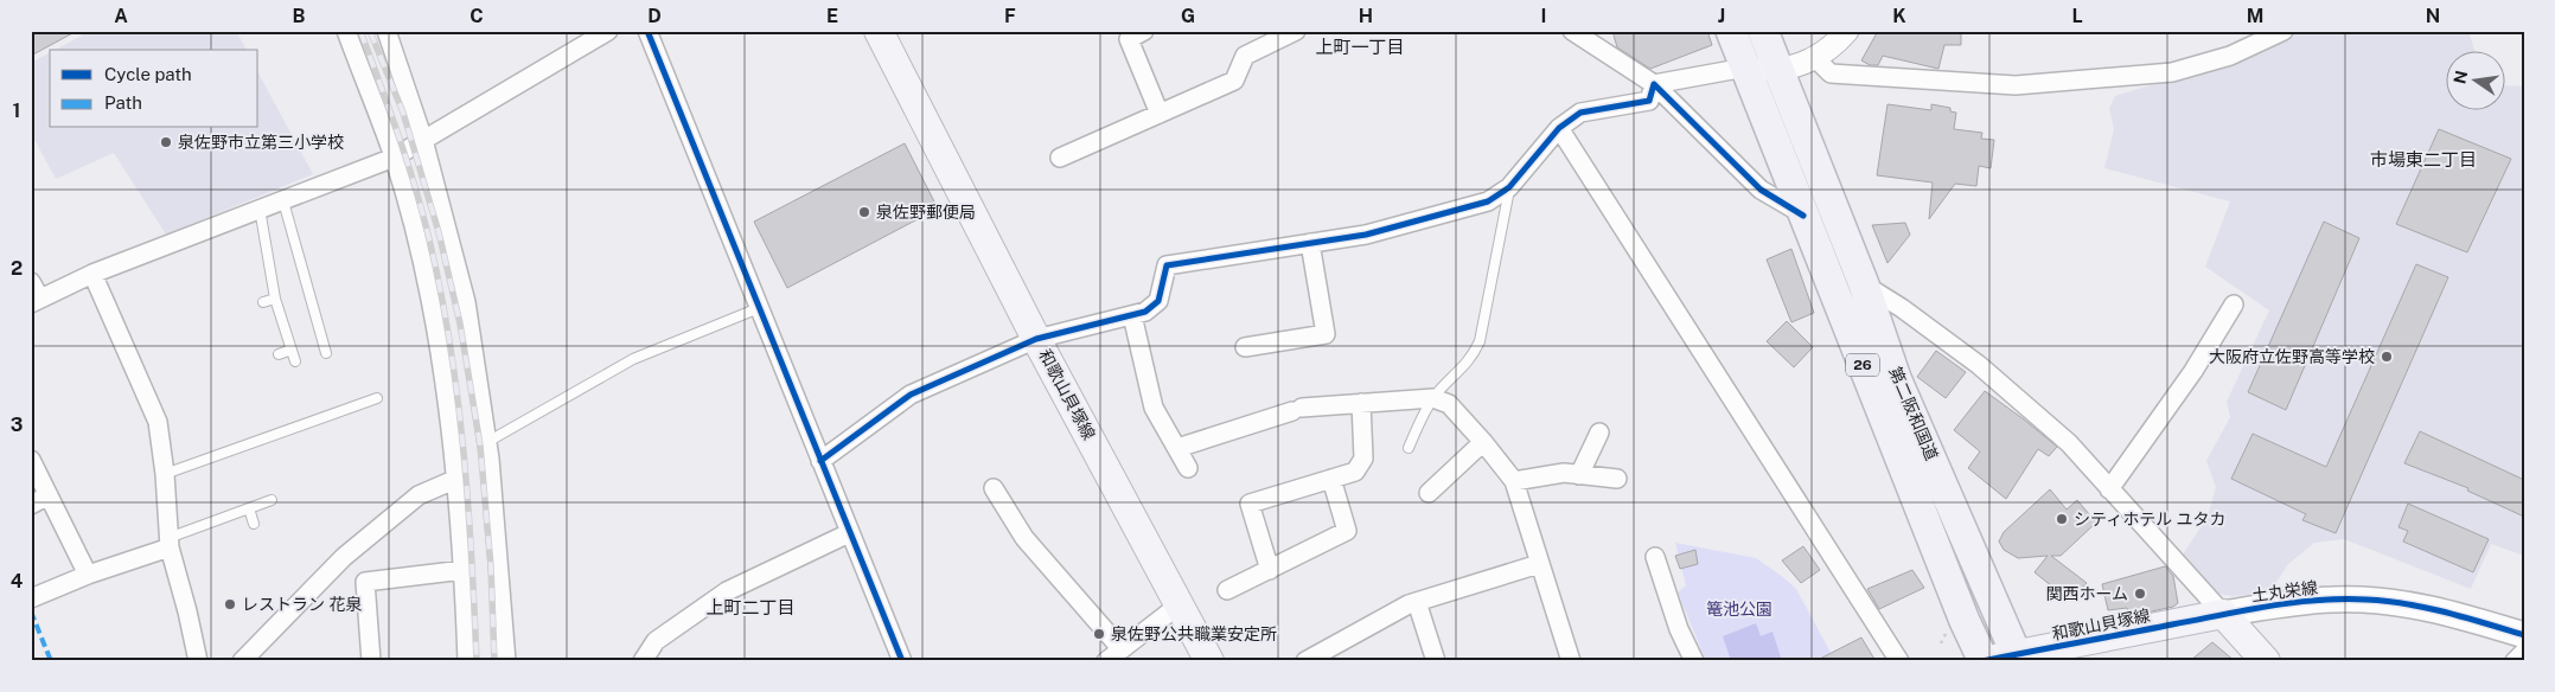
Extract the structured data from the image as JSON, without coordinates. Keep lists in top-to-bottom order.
{
  "streets": {
    "highway": ["26", "第二阪和国道"],
    "main road": ["和歌山貝塚線", "土丸栄線"]
  },
  "crossings": [
    ["和歌山貝塚線", "第二阪和国道"],
    ["和歌山貝塚線", "土丸栄線"]
  ],
  "districts": ["上町一丁目", "市場東二丁目", "上町二丁目"],
  "parks": ["篭池公園"],
  "places": [
    "泉佐野市立第三小学校",
    "泉佐野郵便局",
    "大阪府立佐野高等学校",
    "シティホテル ユタカ",
    "関西ホーム",
    "レストラン 花泉",
    "泉佐野公共職業安定所"
  ],
  "legend": ["Cycle path", "Path"],
  "north": "left",
  "grid": {
    "columns": [
      "A",
      "B",
      "C",
      "D",
      "E",
      "F",
      "G",
      "H",
      "I",
      "J",
      "K",
      "L",
      "M",
      "N"
    ],
    "rows": [
      "1",
      "2",
      "3",
      "4"
    ]
  }
}
